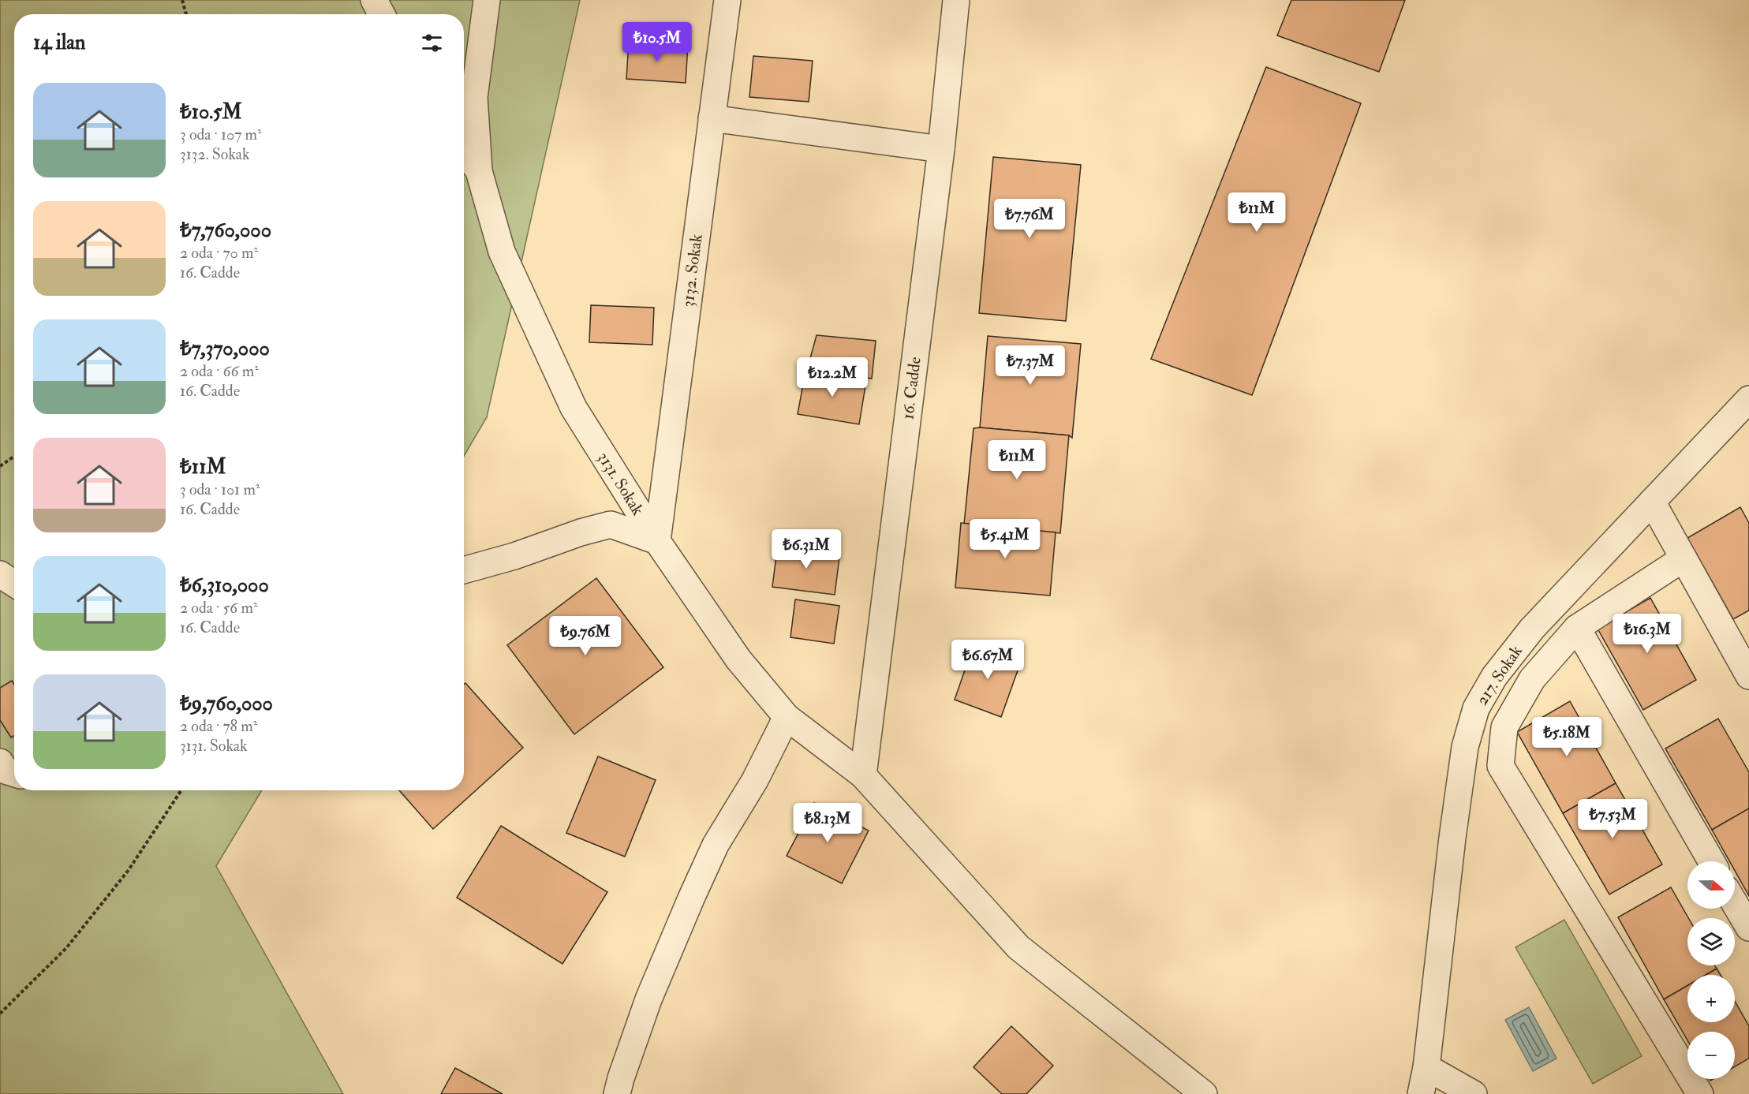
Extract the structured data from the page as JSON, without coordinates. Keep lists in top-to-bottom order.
{
  "streets": {
    "street": [
      "3132. Sokak",
      "16. Cadde",
      "3131. Sokak",
      "217. Sokak"
    ]
  },
  "crossings": [
    ["3132. Sokak", "3131. Sokak"],
    ["16. Cadde", "3131. Sokak"]
  ],
  "north": "right",
  "page": {
    "heading": "14 ilan",
    "price": [
      "₺10.5M",
      "₺11M",
      "₺7.76M",
      "₺7.37M",
      "₺12.2M",
      "₺11M",
      "₺5.41M",
      "₺6.31M",
      "₺16.3M",
      "₺9.76M",
      "₺6.67M",
      "₺5.18M",
      "₺7.53M",
      "₺8.13M"
    ],
    "list": [
      {
        "name": "₺10.5M",
        "note": "3 oda · 107 m² · 3132. Sokak"
      },
      {
        "name": "₺7,760,000",
        "note": "2 oda · 70 m² · 16. Cadde"
      },
      {
        "name": "₺7,370,000",
        "note": "2 oda · 66 m² · 16. Cadde"
      },
      {
        "name": "₺11M",
        "note": "3 oda · 101 m² · 16. Cadde"
      },
      {
        "name": "₺6,310,000",
        "note": "2 oda · 56 m² · 16. Cadde"
      },
      {
        "name": "₺9,760,000",
        "note": "2 oda · 78 m² · 3131. Sokak"
      }
    ],
    "map_buttons": ["+", "−"]
  }
}
